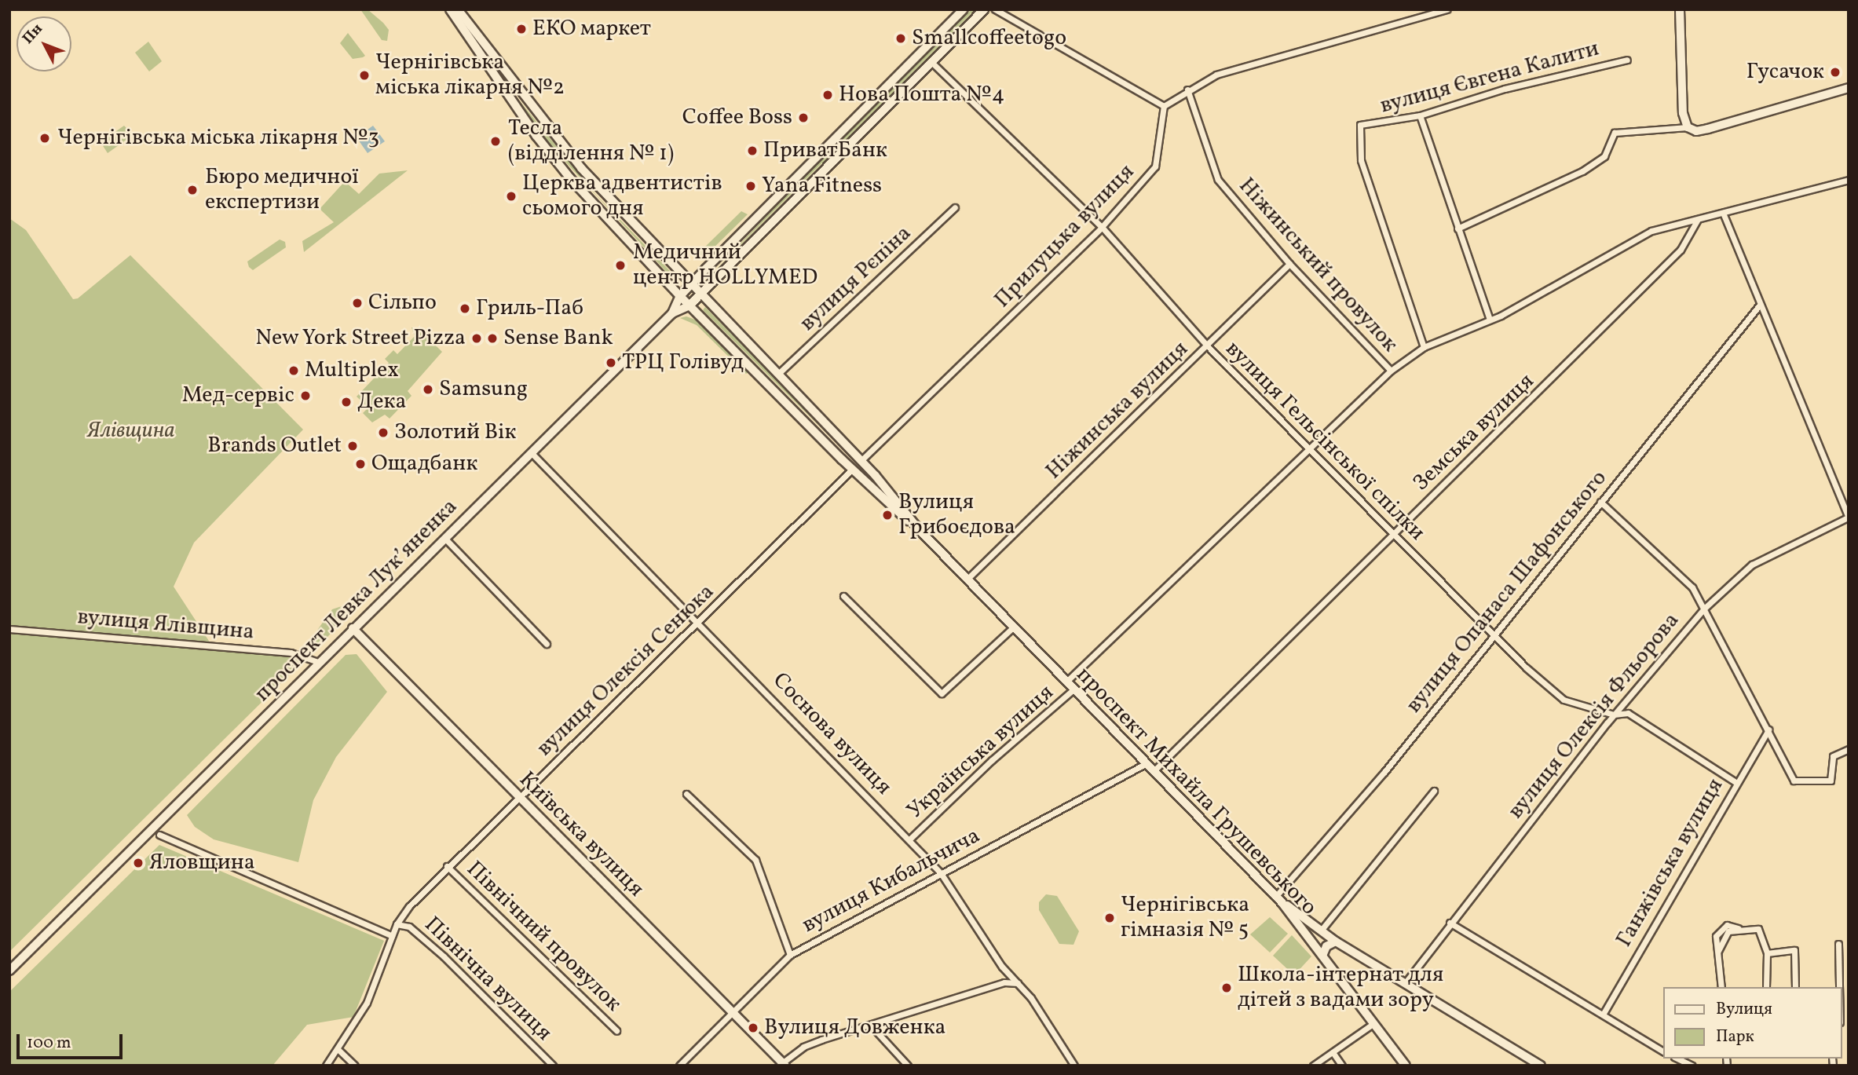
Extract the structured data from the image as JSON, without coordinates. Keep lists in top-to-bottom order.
{
  "streets": {
    "main road": ["проспект Левка Лукʼяненка", "проспект Михайла Грушевського", "Київська вулиця"],
    "street": [
      "вулиця Євгена Калити",
      "Прилуцька вулиця",
      "Ніжинський провулок",
      "вулиця Рєпіна",
      "Ніжинська вулиця",
      "Земська вулиця",
      "вулиця Гельсінської спілки",
      "вулиця Опанаса Шафонського",
      "вулиця Ялівщина",
      "вулиця Олексія Сенюка",
      "вулиця Олексія Фльорова",
      "Соснова вулиця",
      "Українська вулиця",
      "Ганжівська вулиця",
      "вулиця Кибальчича",
      "Північний провулок",
      "Північна вулиця"
    ]
  },
  "crossings": [
    ["Прилуцька вулиця", "вулиця Гельсінської спілки"],
    ["Прилуцька вулиця", "проспект Михайла Грушевського"],
    ["Ніжинський провулок", "Ніжинська вулиця"],
    ["вулиця Рєпіна", "проспект Михайла Грушевського"],
    ["Ніжинська вулиця", "вулиця Гельсінської спілки"],
    ["Ніжинська вулиця", "проспект Михайла Грушевського"],
    ["Земська вулиця", "вулиця Гельсінської спілки"],
    ["Земська вулиця", "проспект Михайла Грушевського"],
    ["вулиця Гельсінської спілки", "вулиця Опанаса Шафонського"],
    ["вулиця Гельсінської спілки", "проспект Левка Лукʼяненка"],
    ["вулиця Гельсінської спілки", "вулиця Олексія Фльорова"],
    ["вулиця Гельсінської спілки", "Ганжівська вулиця"],
    ["вулиця Опанаса Шафонського", "проспект Михайла Грушевського"],
    ["проспект Левка Лукʼяненка", "вулиця Ялівщина"],
    ["проспект Левка Лукʼяненка", "Соснова вулиця"],
    ["проспект Левка Лукʼяненка", "проспект Михайла Грушевського"],
    ["проспект Левка Лукʼяненка", "Київська вулиця"],
    ["вулиця Олексія Сенюка", "Соснова вулиця"],
    ["вулиця Олексія Сенюка", "проспект Михайла Грушевського"],
    ["вулиця Олексія Сенюка", "Київська вулиця"],
    ["вулиця Олексія Сенюка", "Північний провулок"],
    ["вулиця Олексія Сенюка", "Північна вулиця"],
    ["Соснова вулиця", "Українська вулиця"],
    ["Соснова вулиця", "вулиця Кибальчича"],
    ["Українська вулиця", "проспект Михайла Грушевського"],
    ["проспект Михайла Грушевського", "вулиця Кибальчича"],
    ["Київська вулиця", "вулиця Кибальчича"]
  ],
  "parks": ["Ялівщина"],
  "places": [
    "ЕКО маркет",
    "Smallcoffeetogo",
    "Гусачок",
    "Чернігівська міська лікарня №2",
    "Нова Пошта №4",
    "Coffee Boss",
    "Чернігівська міська лікарня №3",
    "Тесла (відділення № 1)",
    "ПриватБанк",
    "Yana Fitness",
    "Бюро медичної експертизи",
    "Церква адвентистів сьомого дня",
    "Медичний центр HOLLYMED",
    "Сільпо",
    "Гриль-Паб",
    "New York Street Pizza",
    "Sense Bank",
    "ТРЦ Голівуд",
    "Multiplex",
    "Samsung",
    "Мед-сервіс",
    "Дека",
    "Золотий Вік",
    "Brands Outlet",
    "Ощадбанк",
    "Вулиця Грибоєдова",
    "Яловщина",
    "Чернігівська гімназія № 5",
    "Школа-інтернат для дітей з вадами зору",
    "Вулиця Довженка"
  ],
  "legend": ["Вулиця", "Парк"],
  "scale_bar": "100 m",
  "north": "top left"
}
